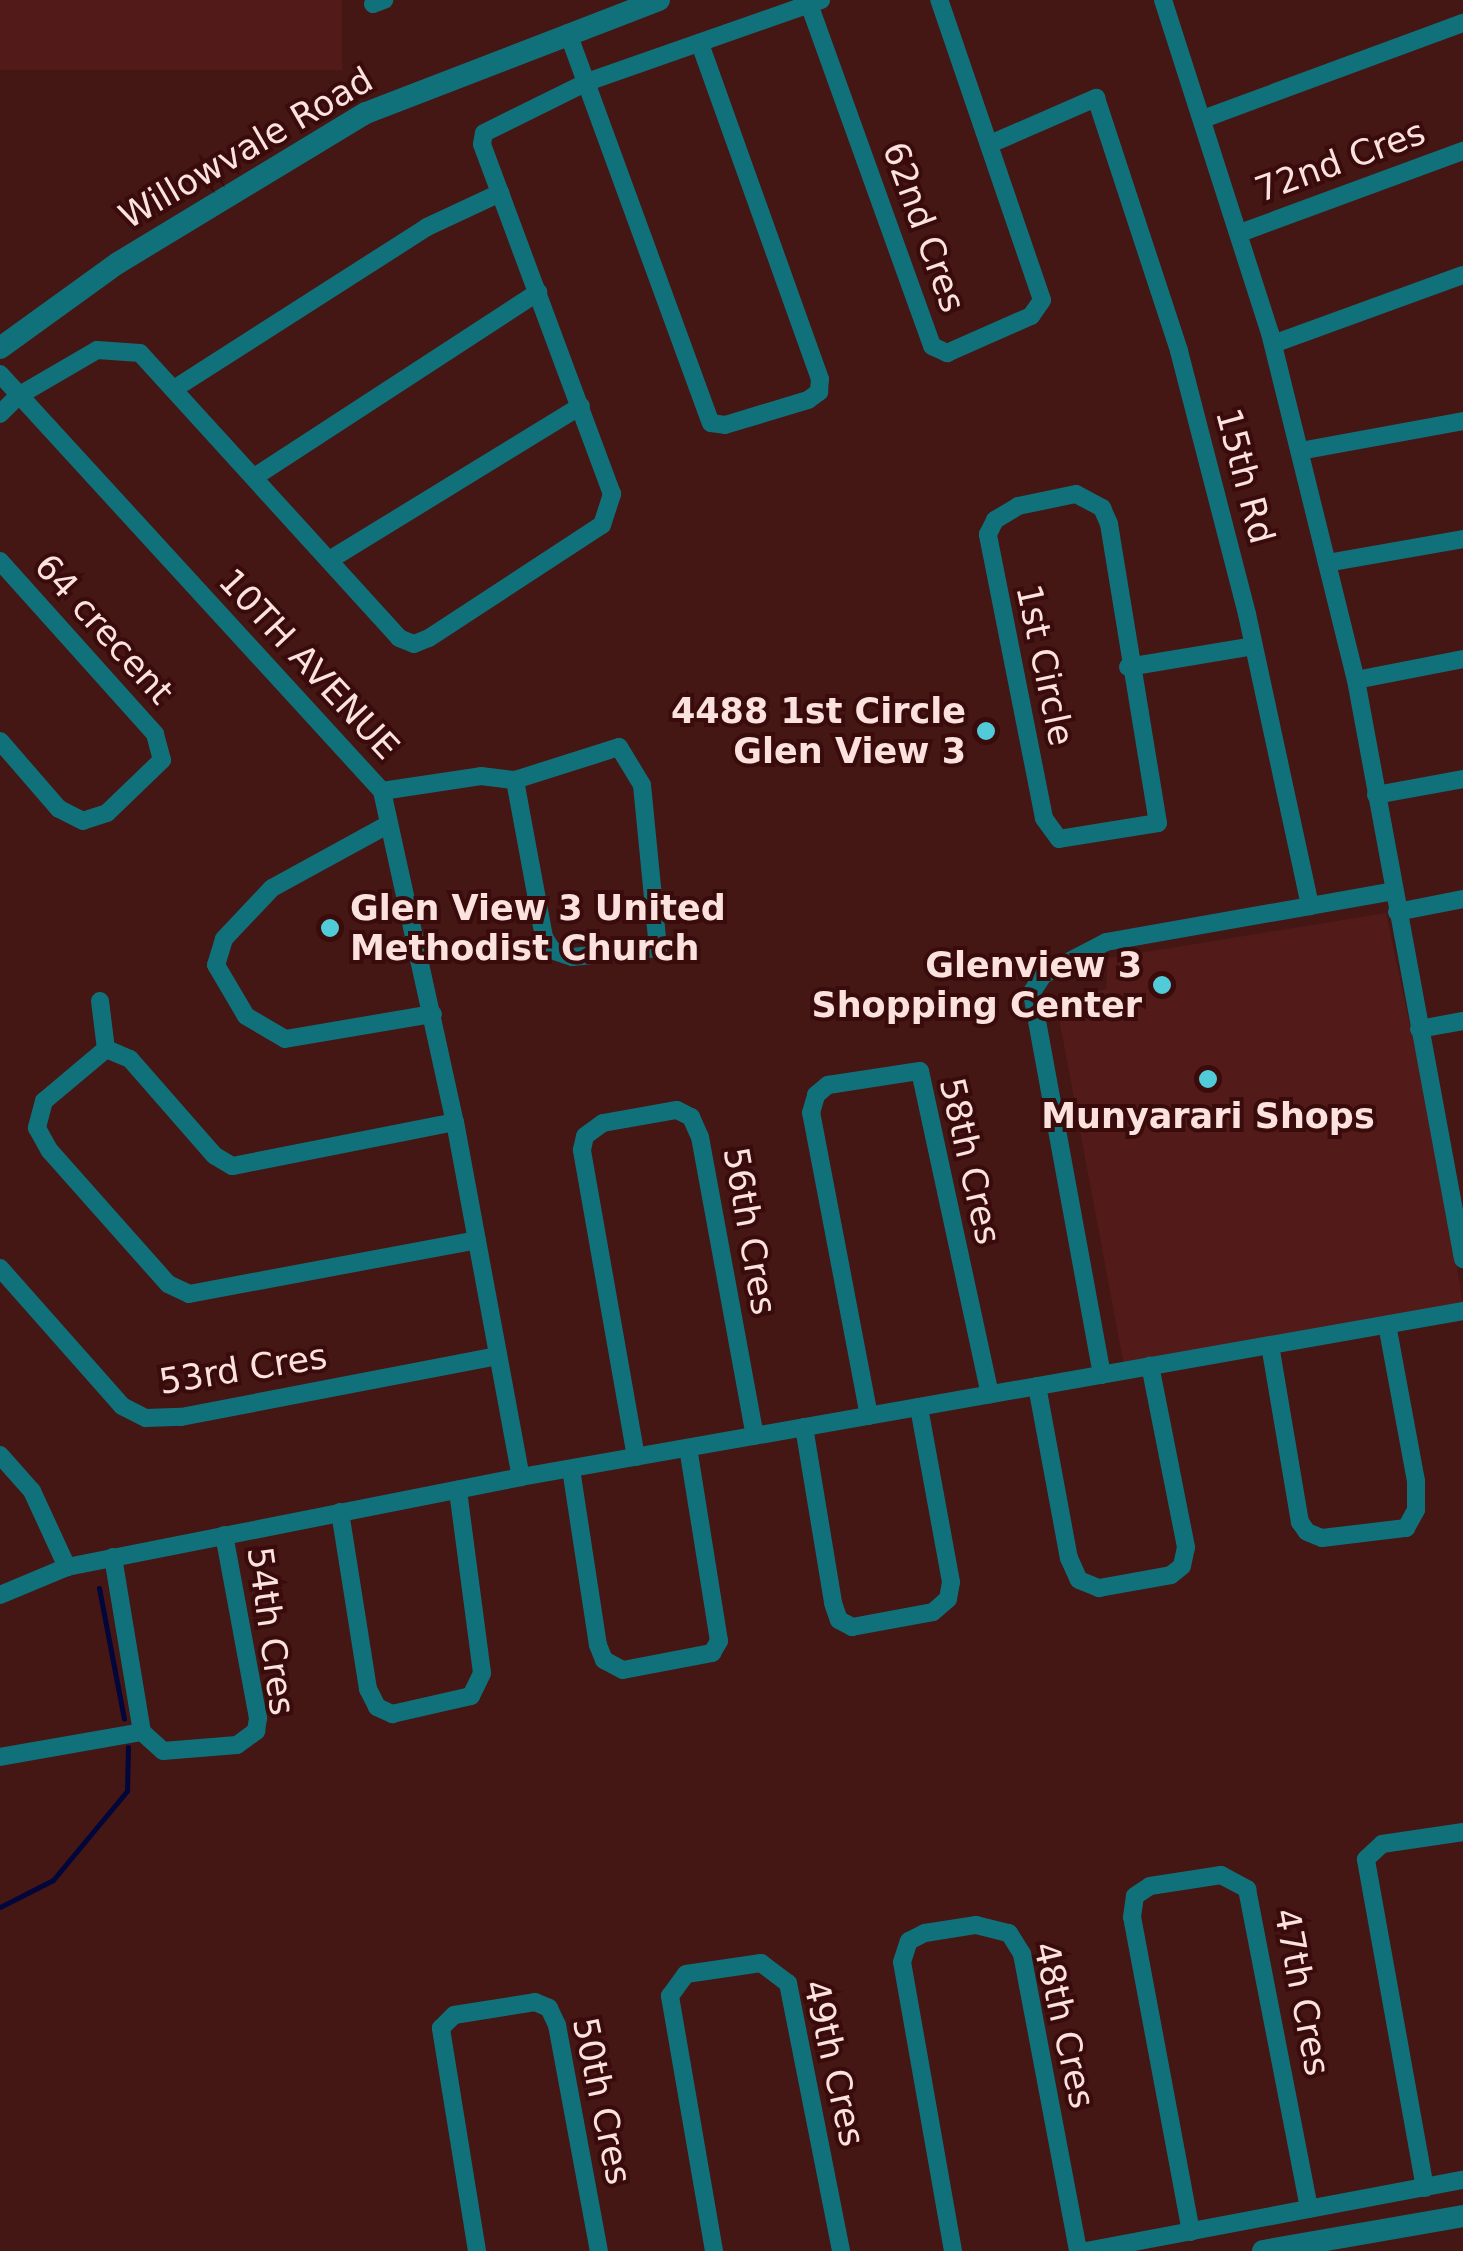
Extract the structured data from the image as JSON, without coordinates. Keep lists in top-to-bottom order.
{
  "streets": {
    "street": [
      "Willowvale Road",
      "72nd Cres",
      "62nd Cres",
      "15th Rd",
      "64 crecent",
      "10TH AVENUE",
      "1st Circle",
      "58th Cres",
      "56th Cres",
      "53rd Cres",
      "54th Cres",
      "47th Cres",
      "48th Cres",
      "49th Cres",
      "50th Cres"
    ]
  },
  "crossings": [
    ["62nd Cres", "15th Rd"],
    ["10TH AVENUE", "53rd Cres"]
  ],
  "places": [
    "4488 1st Circle Glen View 3",
    "Glen View 3 United Methodist Church",
    "Glenview 3 Shopping Center",
    "Munyarari Shops"
  ]
}
